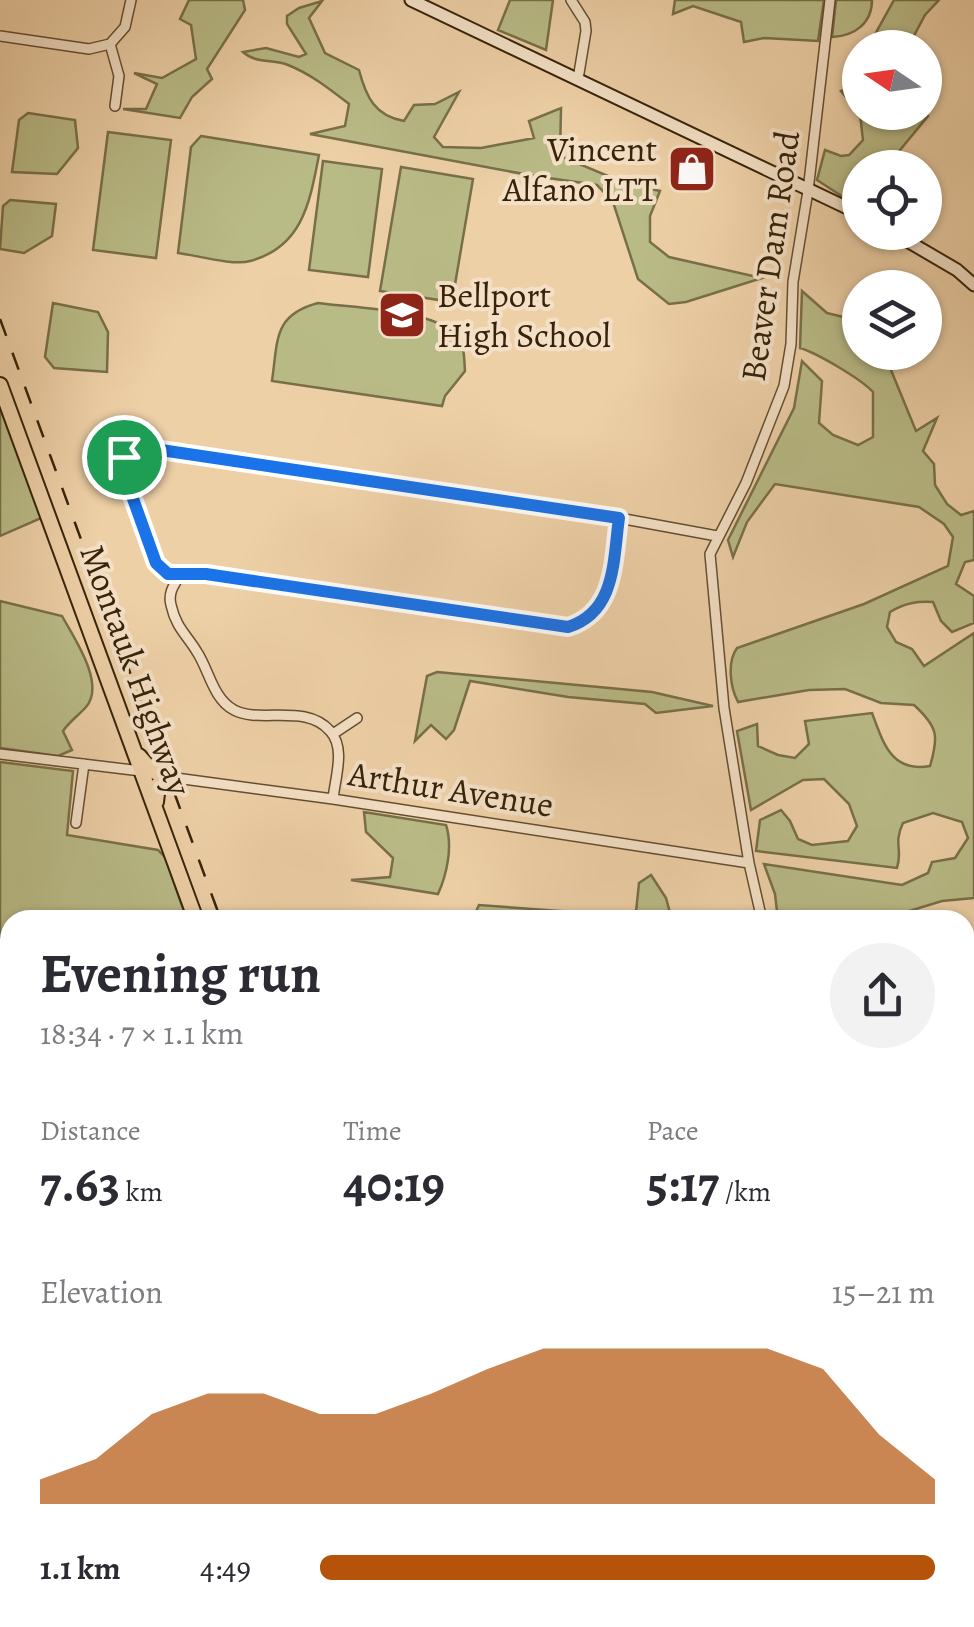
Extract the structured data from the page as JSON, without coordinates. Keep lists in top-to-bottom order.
{
  "streets": {
    "main road": ["Montauk Highway"],
    "street": ["Beaver Dam Road", "Arthur Avenue"]
  },
  "crossings": [
    ["Beaver Dam Road", "Arthur Avenue"],
    ["Montauk Highway", "Arthur Avenue"]
  ],
  "places": {
    "shop": ["Vincent Alfano LTT"],
    "school or university": ["Bellport High School"]
  },
  "north": "left",
  "page": {
    "heading": ["Evening run", "18:34 · 7 × 1.1 km"],
    "stats": [
      ["Distance", "7.63 km"],
      ["Time", "40:19"],
      ["Pace", "5:17 /km"]
    ],
    "chart": ["Elevation", "15–21 m"],
    "list": [
      {
        "name": "1.1 km",
        "note": "4:49"
      }
    ]
  }
}
